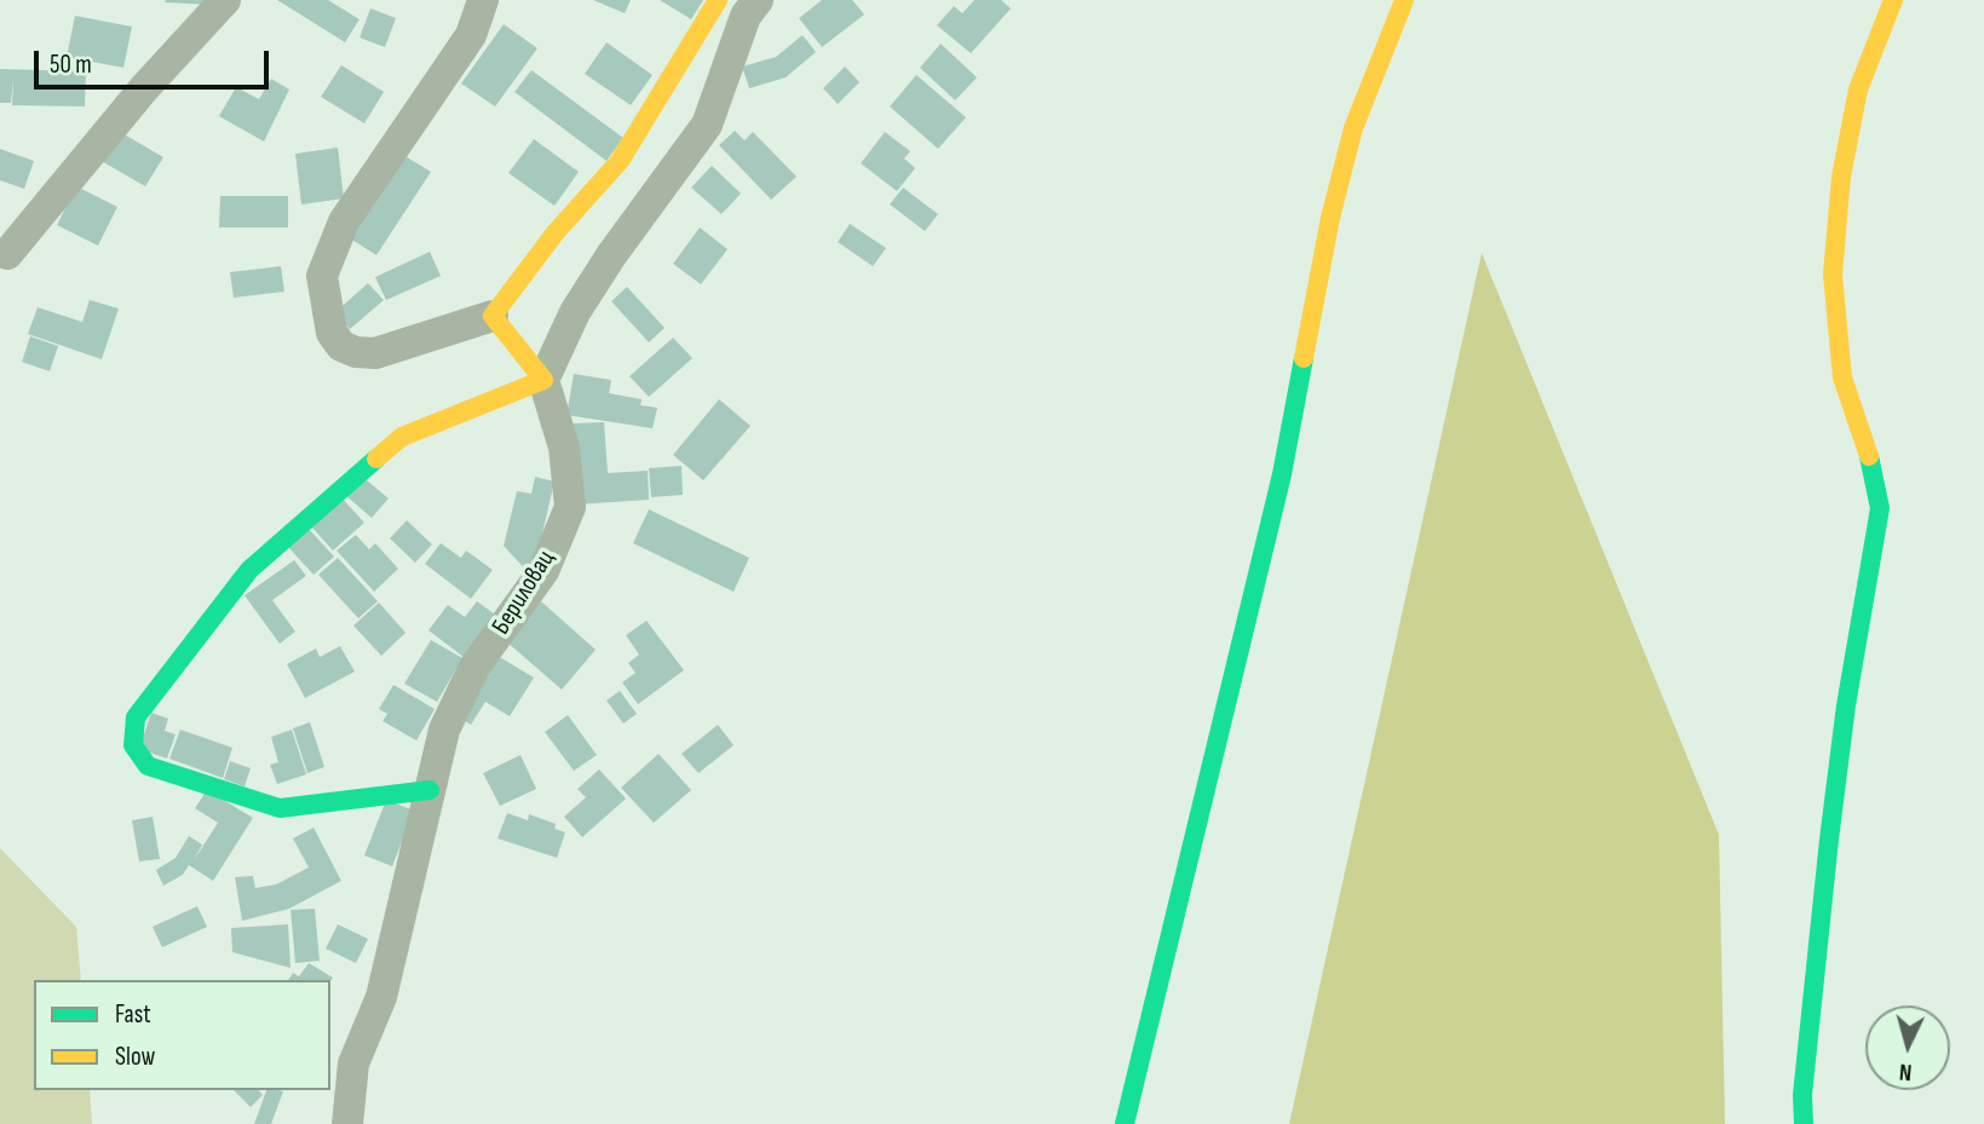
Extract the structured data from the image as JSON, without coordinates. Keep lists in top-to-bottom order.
{
  "streets": {
    "street": ["Бериловац"]
  },
  "legend": ["Fast", "Slow"],
  "scale_bar": "50 m",
  "north": "bottom"
}
